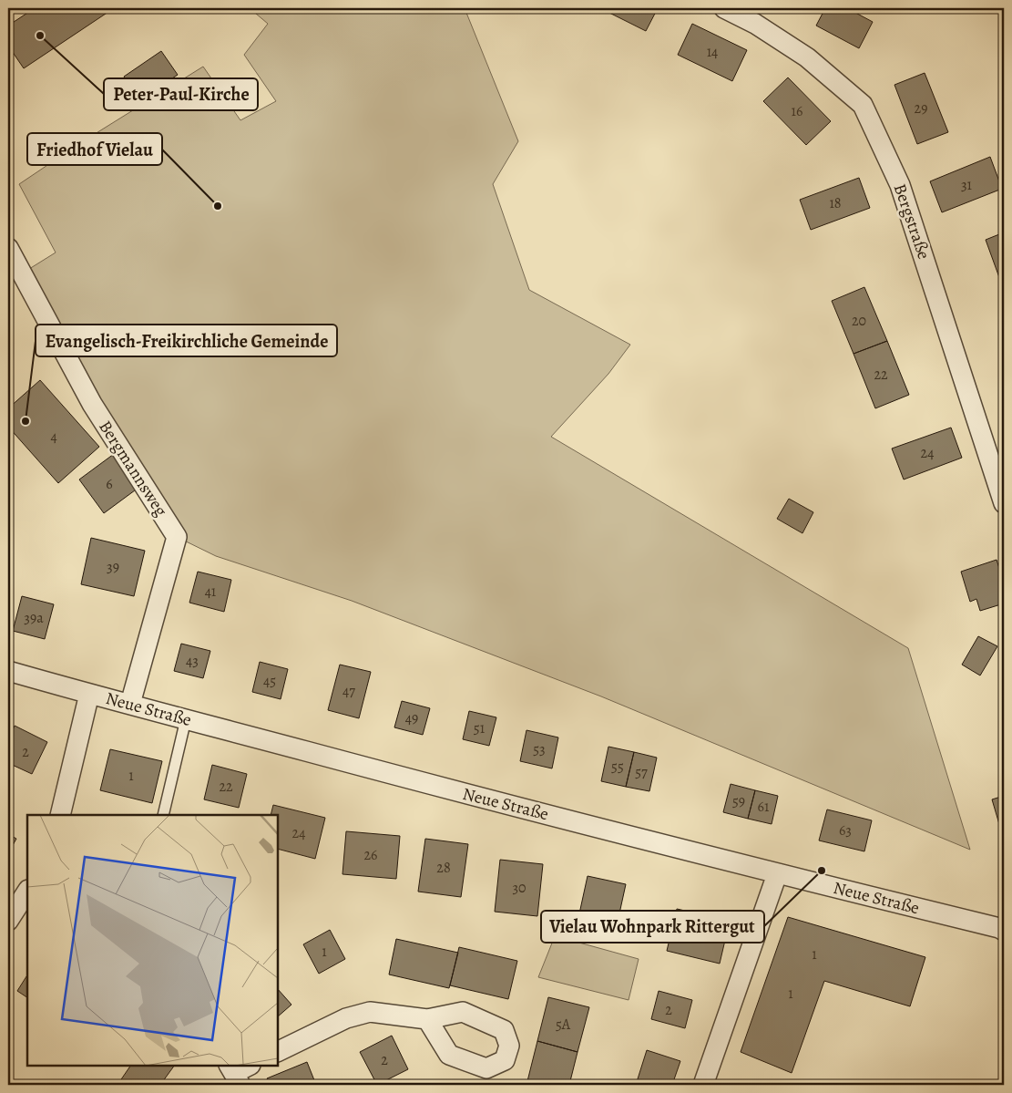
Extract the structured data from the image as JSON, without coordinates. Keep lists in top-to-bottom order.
{
  "streets": {
    "street": ["Bergstraße", "Bergmannsweg", "Neue Straße"]
  },
  "crossings": [
    ["Bergmannsweg", "Neue Straße"]
  ],
  "places": [
    "Peter-Paul-Kirche",
    "Friedhof Vielau",
    "Evangelisch-Freikirchliche Gemeinde",
    "Vielau Wohnpark Rittergut"
  ],
  "house_numbers": [
    "14",
    "29",
    "16",
    "31",
    "18",
    "20",
    "22",
    "4",
    "24",
    "6",
    "39",
    "41",
    "39a",
    "43",
    "45",
    "47",
    "49",
    "51",
    "53",
    "2",
    "55",
    "57",
    "1",
    "22",
    "59",
    "61",
    "63",
    "24",
    "26",
    "28",
    "30",
    "1",
    "1",
    "1",
    "2",
    "5A",
    "2"
  ]
}
